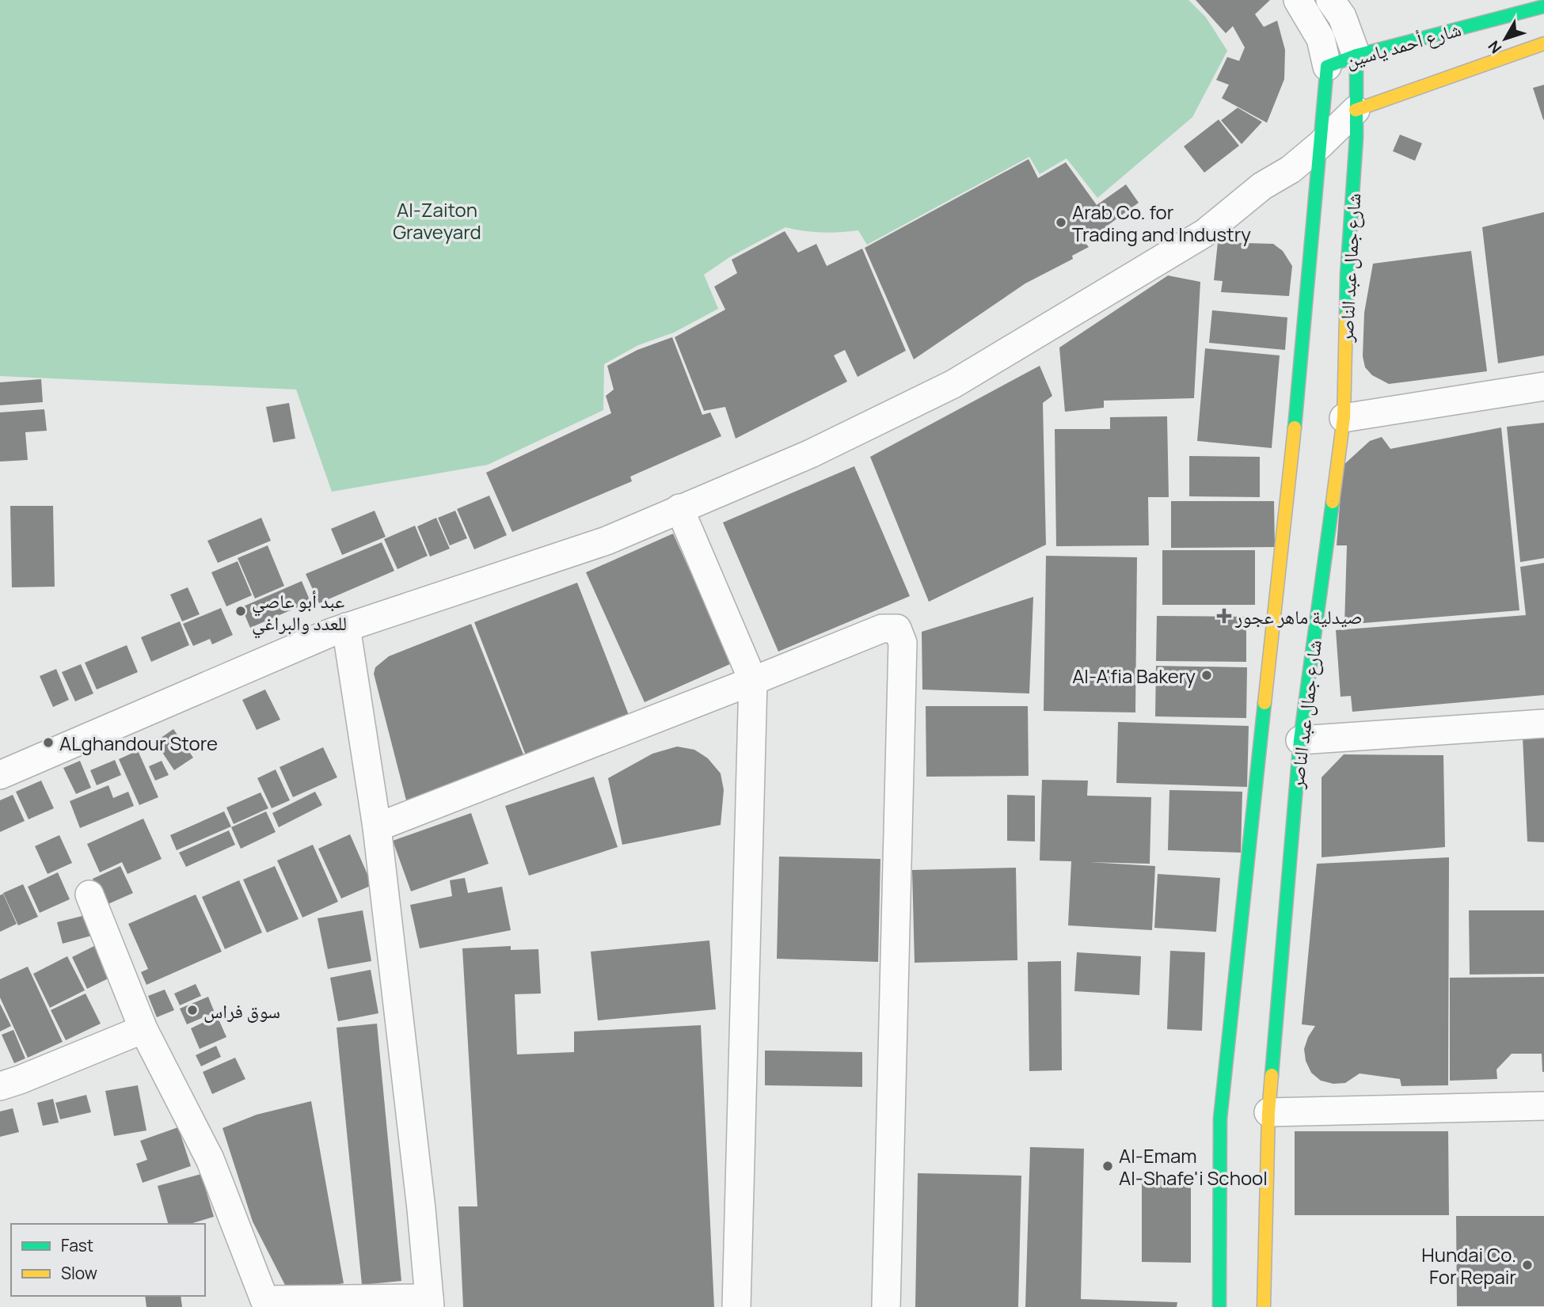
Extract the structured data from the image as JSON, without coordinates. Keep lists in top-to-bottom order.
{
  "streets": {
    "main road": ["شارع أحمد ياسين", "شارع جمال عبد الناصر"]
  },
  "crossings": [
    ["شارع أحمد ياسين", "شارع جمال عبد الناصر"]
  ],
  "parks": ["Al-Zaiton Graveyard"],
  "places": {
    "other": [
      "Arab Co. for Trading and Industry",
      "عبد أبو عاصي للعدد والبراغي",
      "Al-A'fia Bakery",
      "ALghandour Store",
      "سوق فراس",
      "Al-Emam Al-Shafe'i School",
      "Hundai Co. For Repair"
    ],
    "health": ["صيدلية ماهر عجور"]
  },
  "legend": ["Fast", "Slow"],
  "north": "bottom left"
}
